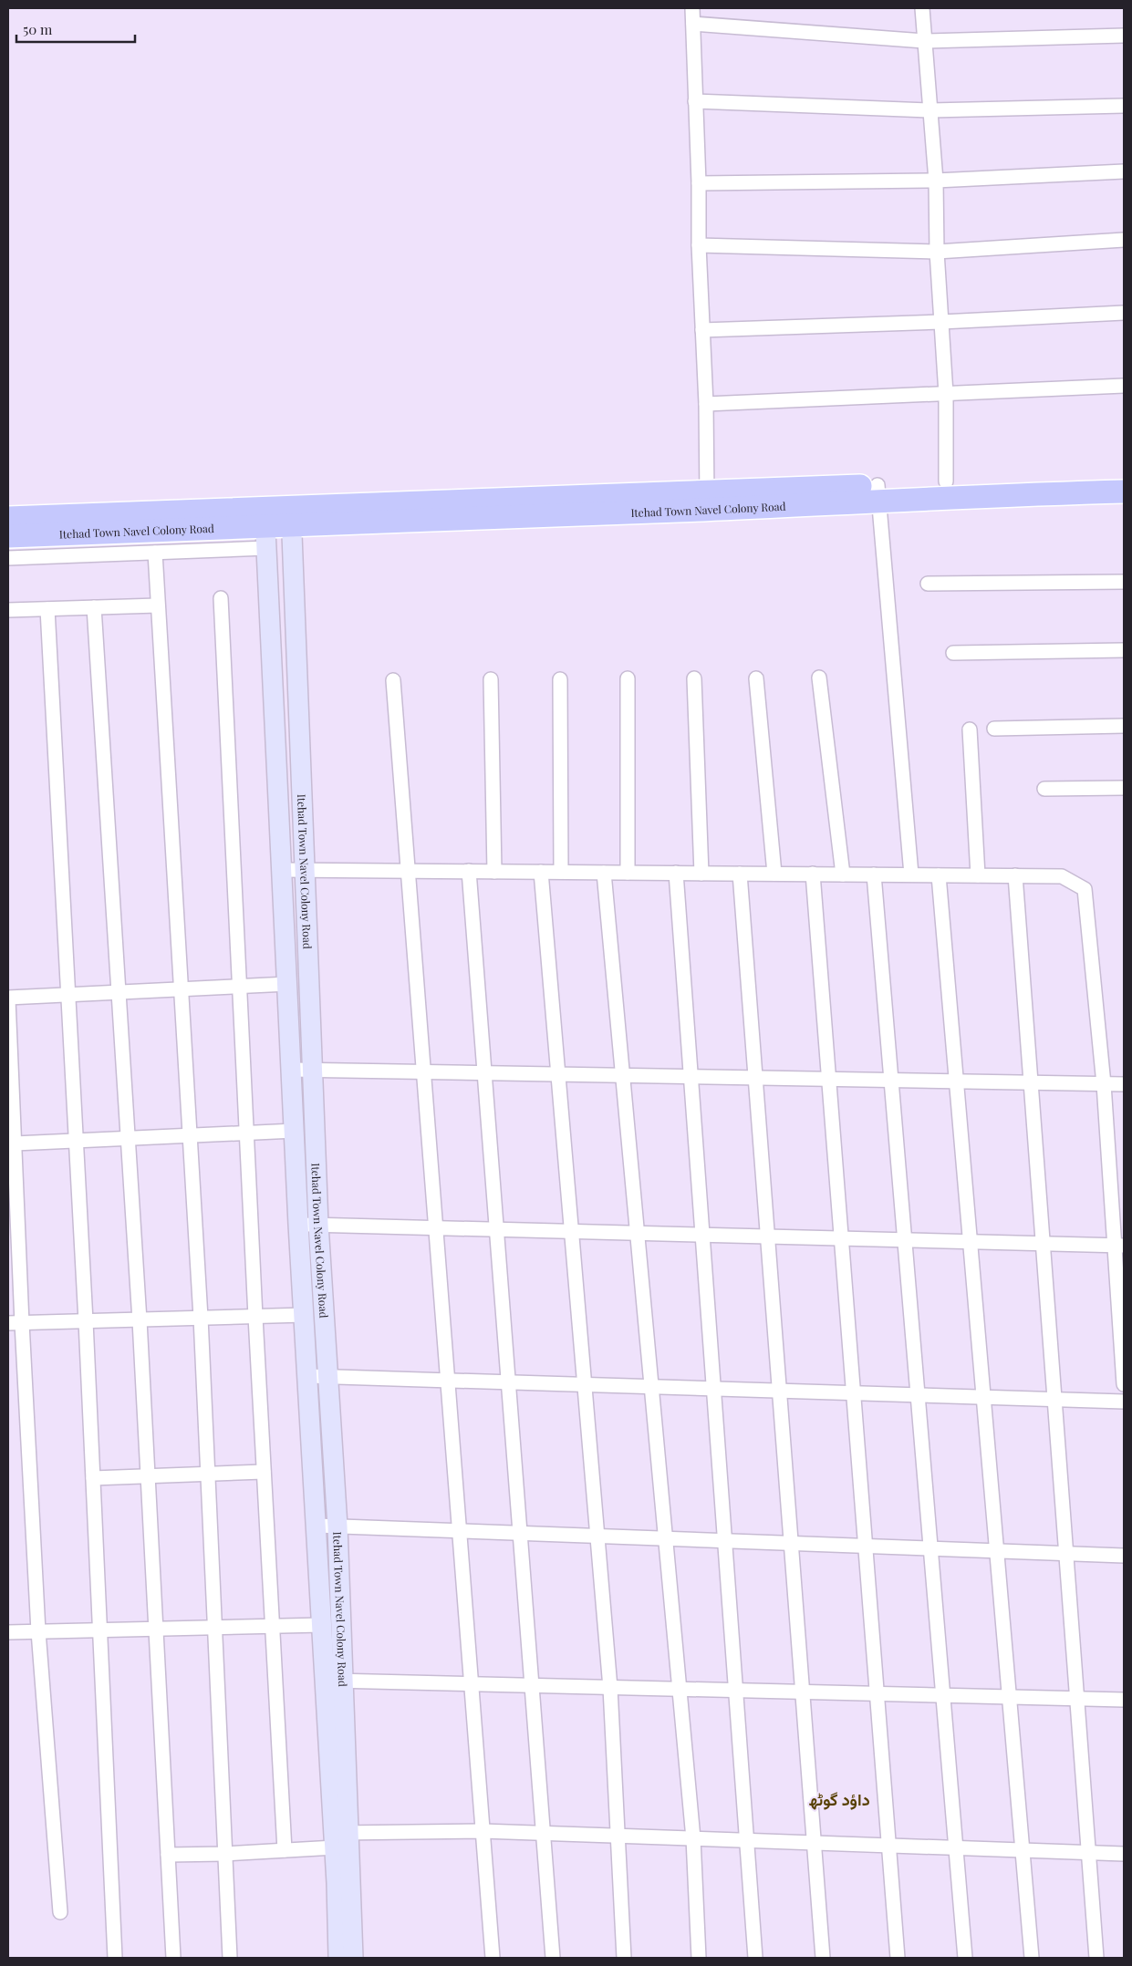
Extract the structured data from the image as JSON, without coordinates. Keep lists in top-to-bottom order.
{
  "streets": {
    "main road": ["Itehad Town Navel Colony Road"]
  },
  "districts": ["داؤد گوٹھ"],
  "scale_bar": "50 m"
}
